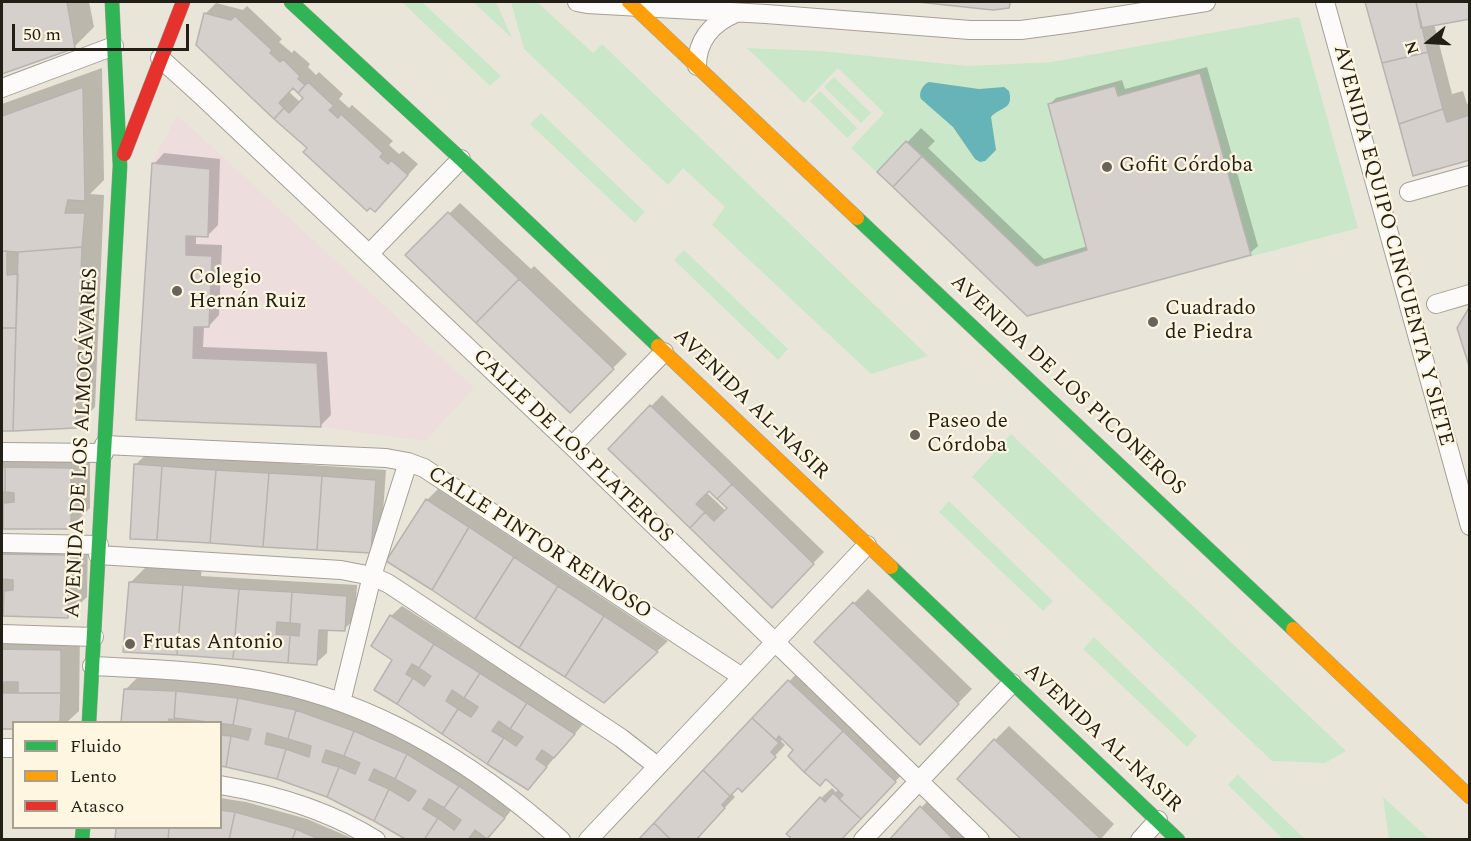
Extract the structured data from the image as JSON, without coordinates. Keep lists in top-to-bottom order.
{
  "streets": {
    "main road": ["AVENIDA DE LOS PICONEROS", "AVENIDA AL-NASIR", "AVENIDA DE LOS ALMOGÁVARES"],
    "street": ["AVENIDA EQUIPO CINCUENTA Y SIETE", "CALLE DE LOS PLATEROS", "CALLE PINTOR REINOSO"]
  },
  "crossings": [
    ["AVENIDA DE LOS ALMOGÁVARES", "CALLE DE LOS PLATEROS"],
    ["AVENIDA DE LOS ALMOGÁVARES", "CALLE PINTOR REINOSO"]
  ],
  "places": [
    "Gofit Córdoba",
    "Colegio Hernán Ruiz",
    "Cuadrado de Piedra",
    "Paseo de Córdoba",
    "Frutas Antonio"
  ],
  "legend": ["Fluido", "Lento", "Atasco"],
  "scale_bar": "50 m",
  "north": "left"
}
